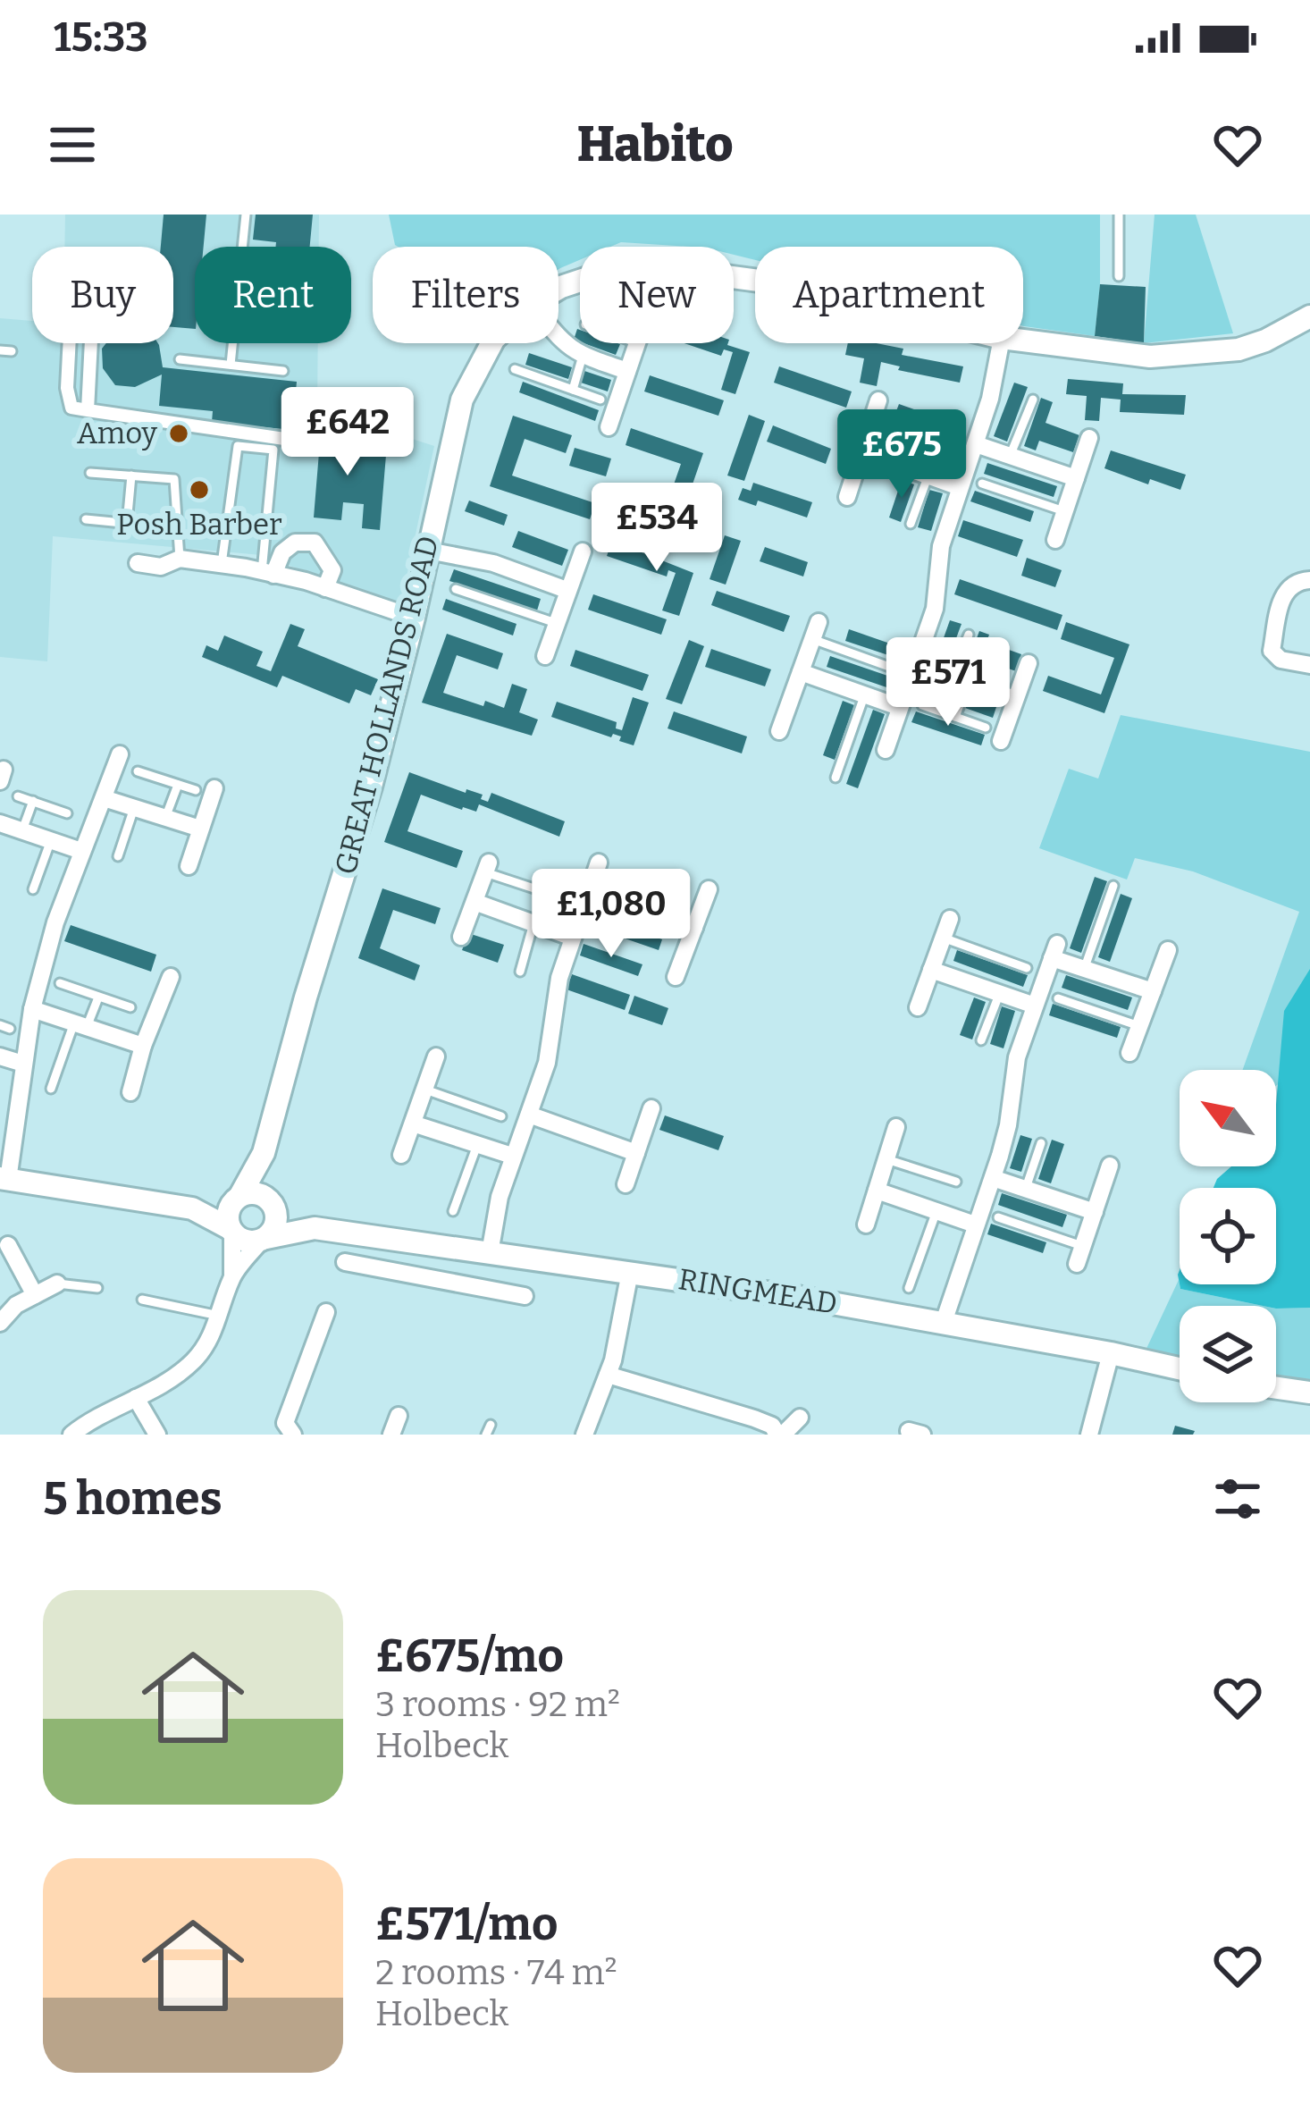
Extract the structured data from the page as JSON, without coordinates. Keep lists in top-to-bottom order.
{
  "streets": {
    "street": ["GREAT HOLLANDS ROAD", "RINGMEAD"]
  },
  "crossings": [
    ["GREAT HOLLANDS ROAD", "RINGMEAD"]
  ],
  "places": ["Amoy", "Posh Barber"],
  "north": "top left",
  "page": {
    "status": "15:33",
    "header": "Habito",
    "chip": [
      "Buy",
      "Rent",
      "Filters",
      "New",
      "Apartment"
    ],
    "price": [
      "£642",
      "£675",
      "£534",
      "£571",
      "£1,080"
    ],
    "heading": "5 homes",
    "list": [
      {
        "name": "£675/mo",
        "note": "3 rooms · 92 m² · Holbeck"
      },
      {
        "name": "£571/mo",
        "note": "2 rooms · 74 m² · Holbeck"
      }
    ]
  }
}
